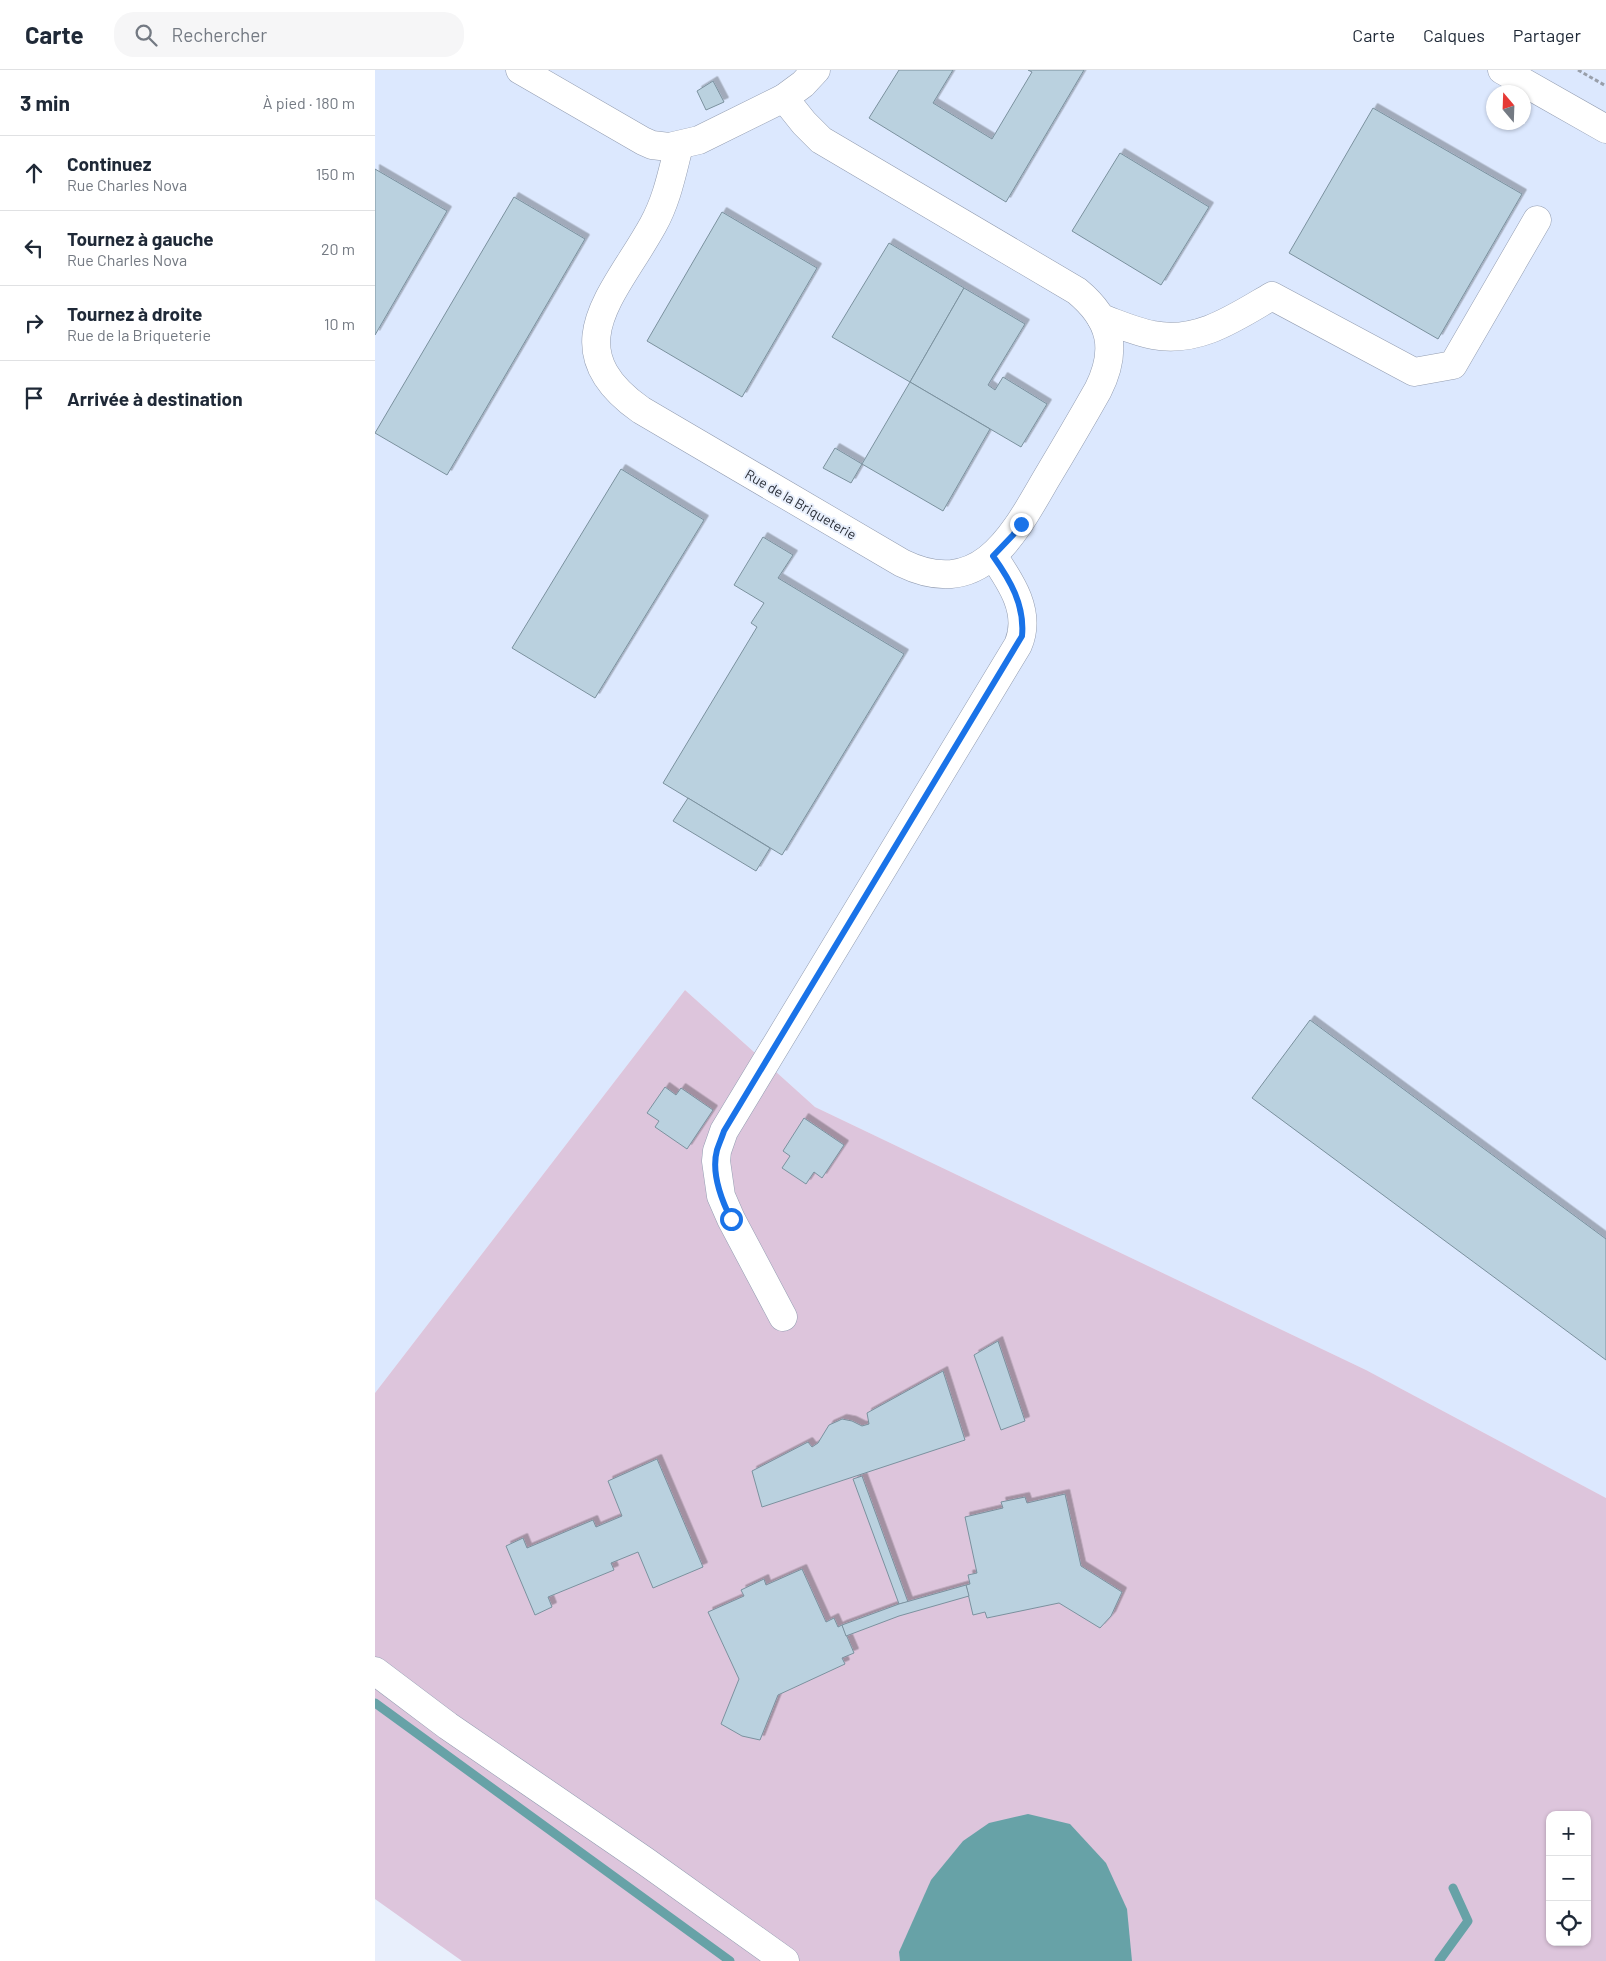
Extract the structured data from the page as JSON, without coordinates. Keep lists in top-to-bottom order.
{
  "streets": {
    "street": ["Rue de la Briqueterie"]
  },
  "north": "top",
  "page": {
    "header": "Carte",
    "search": "Rechercher",
    "nav": ["Carte", "Calques", "Partager"],
    "heading": ["3 min", "À pied · 180 m"],
    "list": [
      ["Continuez", "Rue Charles Nova", "150 m"],
      ["Tournez à gauche", "Rue Charles Nova", "20 m"],
      ["Tournez à droite", "Rue de la Briqueterie", "10 m"],
      "Arrivée à destination"
    ],
    "map_buttons": ["+", "−"]
  }
}
